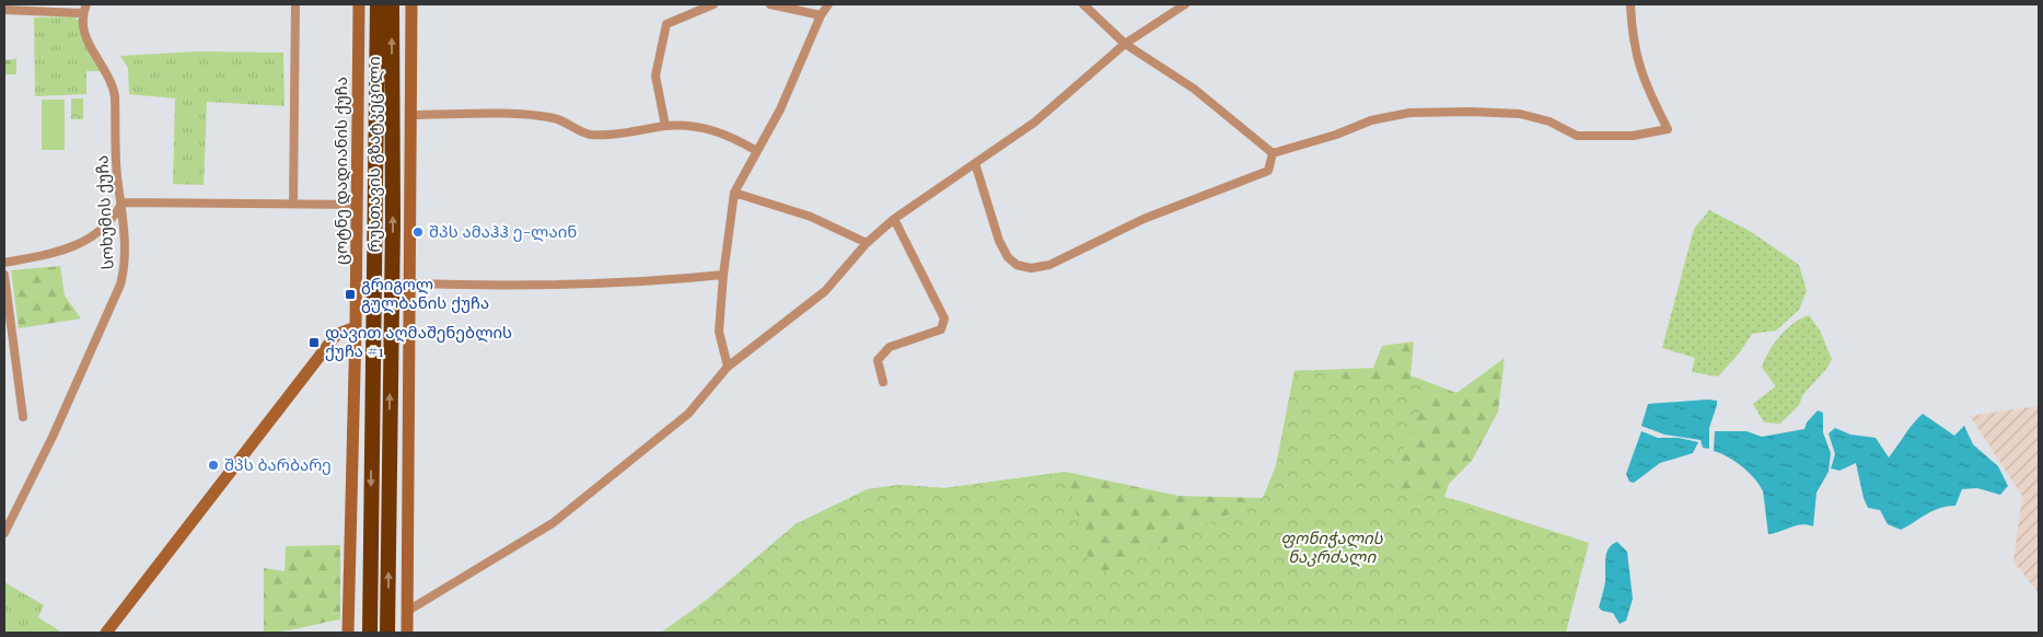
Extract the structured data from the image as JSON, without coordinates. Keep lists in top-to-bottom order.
{
  "streets": {
    "highway": ["რუსთავის გზატკეცილი"],
    "street": ["ცოტნე დადიანის ქუჩა", "სოხუმის ქუჩა"]
  },
  "parks": ["ფონიჭალის ნაკრძალი"],
  "places": {
    "other": ["შპს ამაჰჰ ე-ლაინ", "შპს ბარბარე"],
    "transit": ["გრიგოლ გულბანის ქუჩა", "დავით აღმაშენებლის ქუჩა #1"]
  }
}
